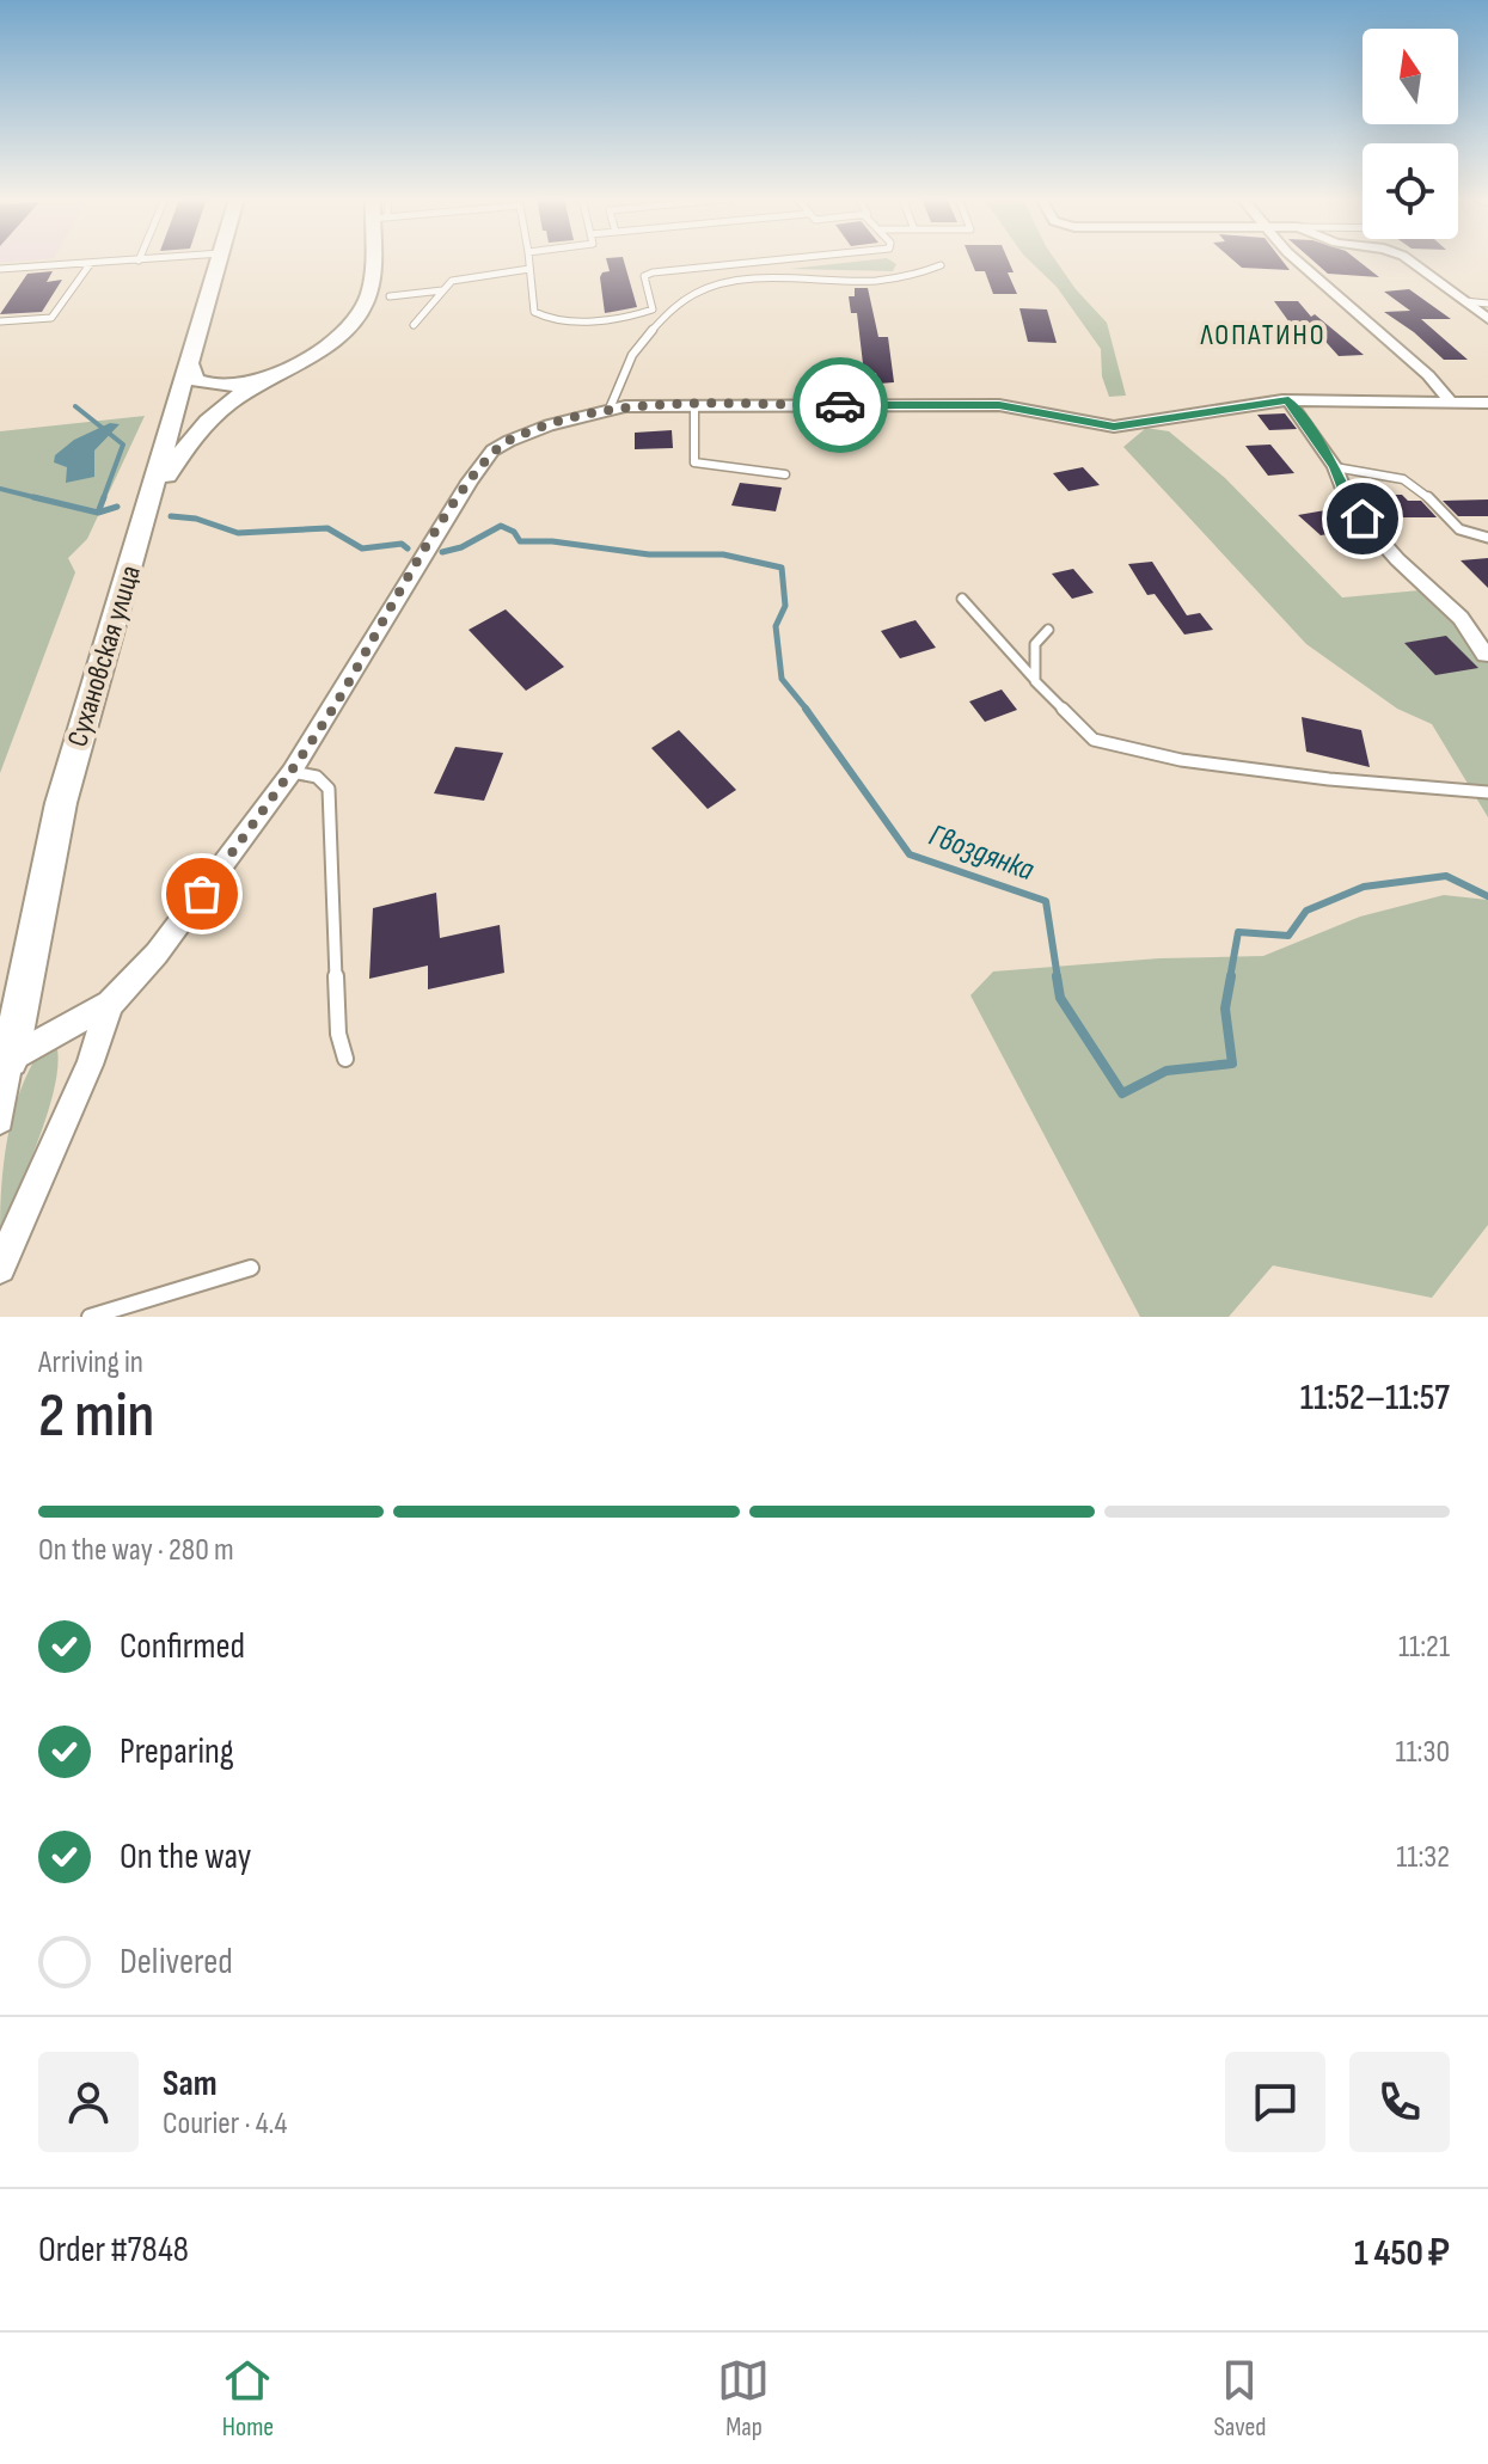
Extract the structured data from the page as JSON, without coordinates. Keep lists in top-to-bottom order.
{
  "streets": {
    "street": ["Сухановская улица"]
  },
  "districts": ["ЛОПАТИНО"],
  "water": ["Гвоздянка"],
  "north": "top",
  "page": {
    "heading": ["2 min", "Arriving in", "11:52–11:57"],
    "panel": [
      "Sam",
      "Courier · 4.4",
      "Order #7848",
      "1 450 ₽"
    ],
    "bar": "On the way · 280 m",
    "list": [
      ["Confirmed", "11:21"],
      ["Preparing", "11:30"],
      ["On the way", "11:32"],
      "Delivered"
    ],
    "tabs": ["Home", "Map", "Saved"]
  }
}
